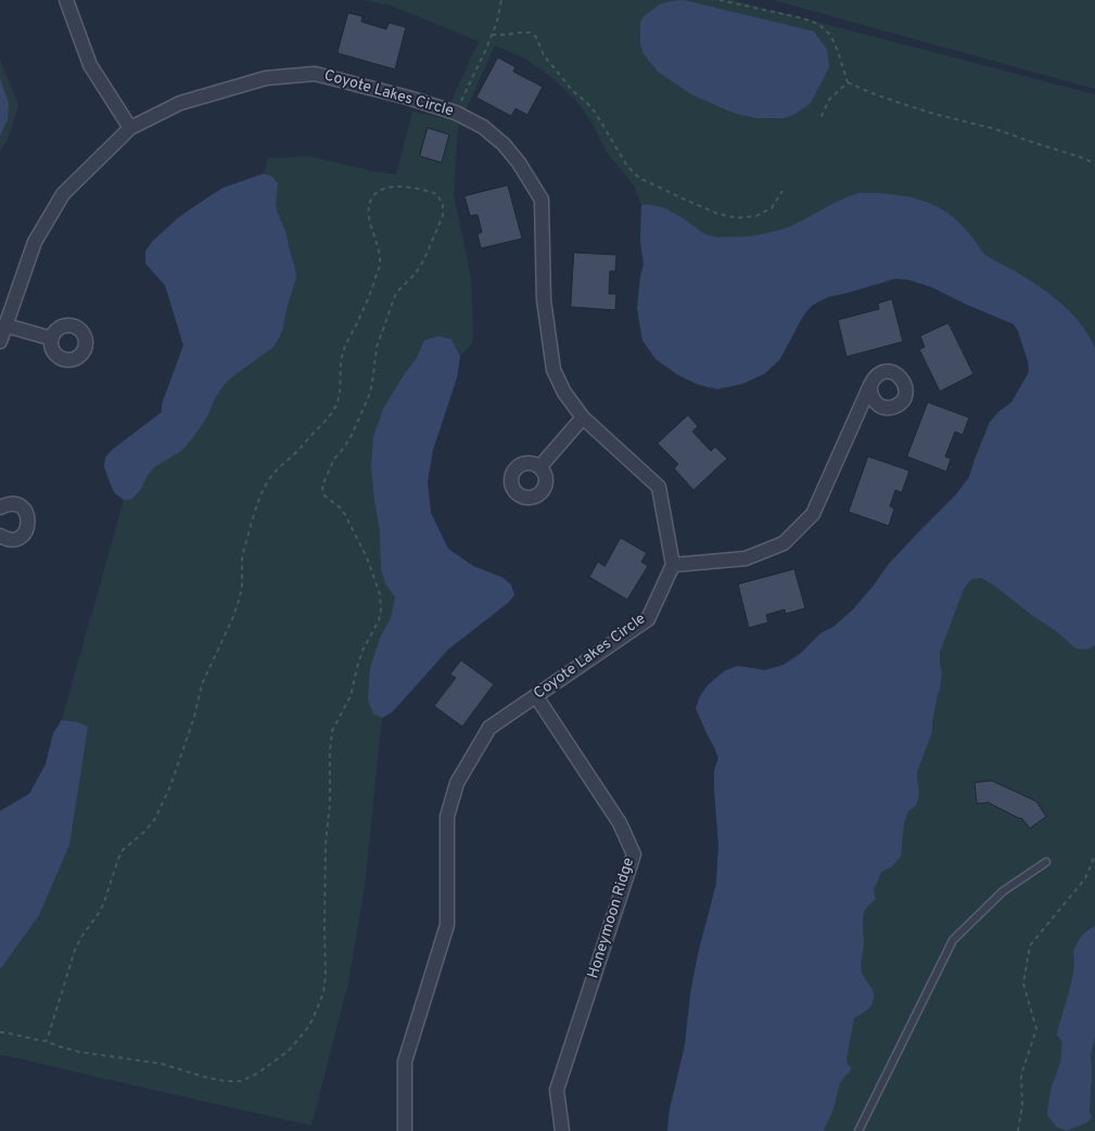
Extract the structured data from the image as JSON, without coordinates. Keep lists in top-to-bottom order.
{
  "streets": {
    "street": ["Coyote Lakes Circle", "Honeymoon Ridge"]
  },
  "crossings": [
    ["Coyote Lakes Circle", "Honeymoon Ridge"]
  ]
}
